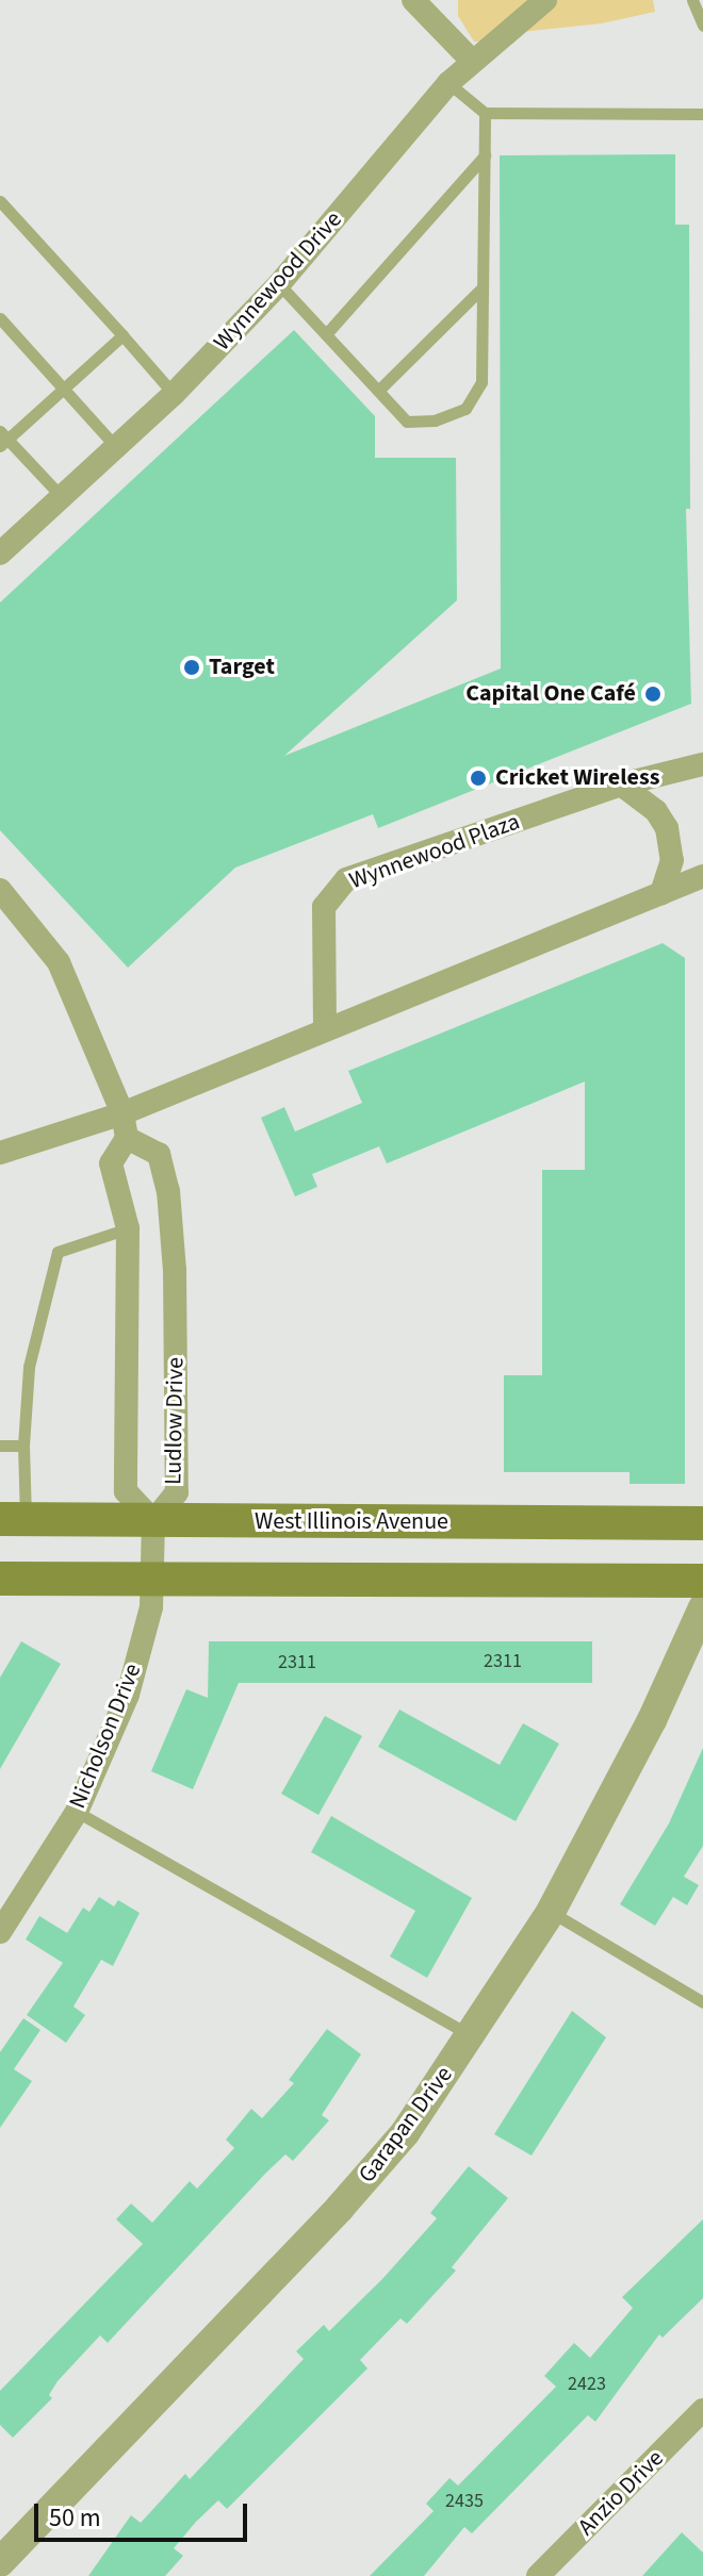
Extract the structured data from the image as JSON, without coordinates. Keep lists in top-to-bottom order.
{
  "streets": {
    "main road": ["West Illinois Avenue"],
    "street": [
      "Wynnewood Drive",
      "Wynnewood Plaza",
      "Ludlow Drive",
      "Nicholson Drive",
      "Garapan Drive",
      "Anzio Drive"
    ]
  },
  "crossings": [
    ["Ludlow Drive", "West Illinois Avenue"],
    ["Ludlow Drive", "Nicholson Drive"],
    ["West Illinois Avenue", "Nicholson Drive"]
  ],
  "places": ["Target", "Capital One Café", "Cricket Wireless"],
  "house_numbers": [
    "2311",
    "2311",
    "2423",
    "2435"
  ],
  "scale_bar": "50 m"
}
